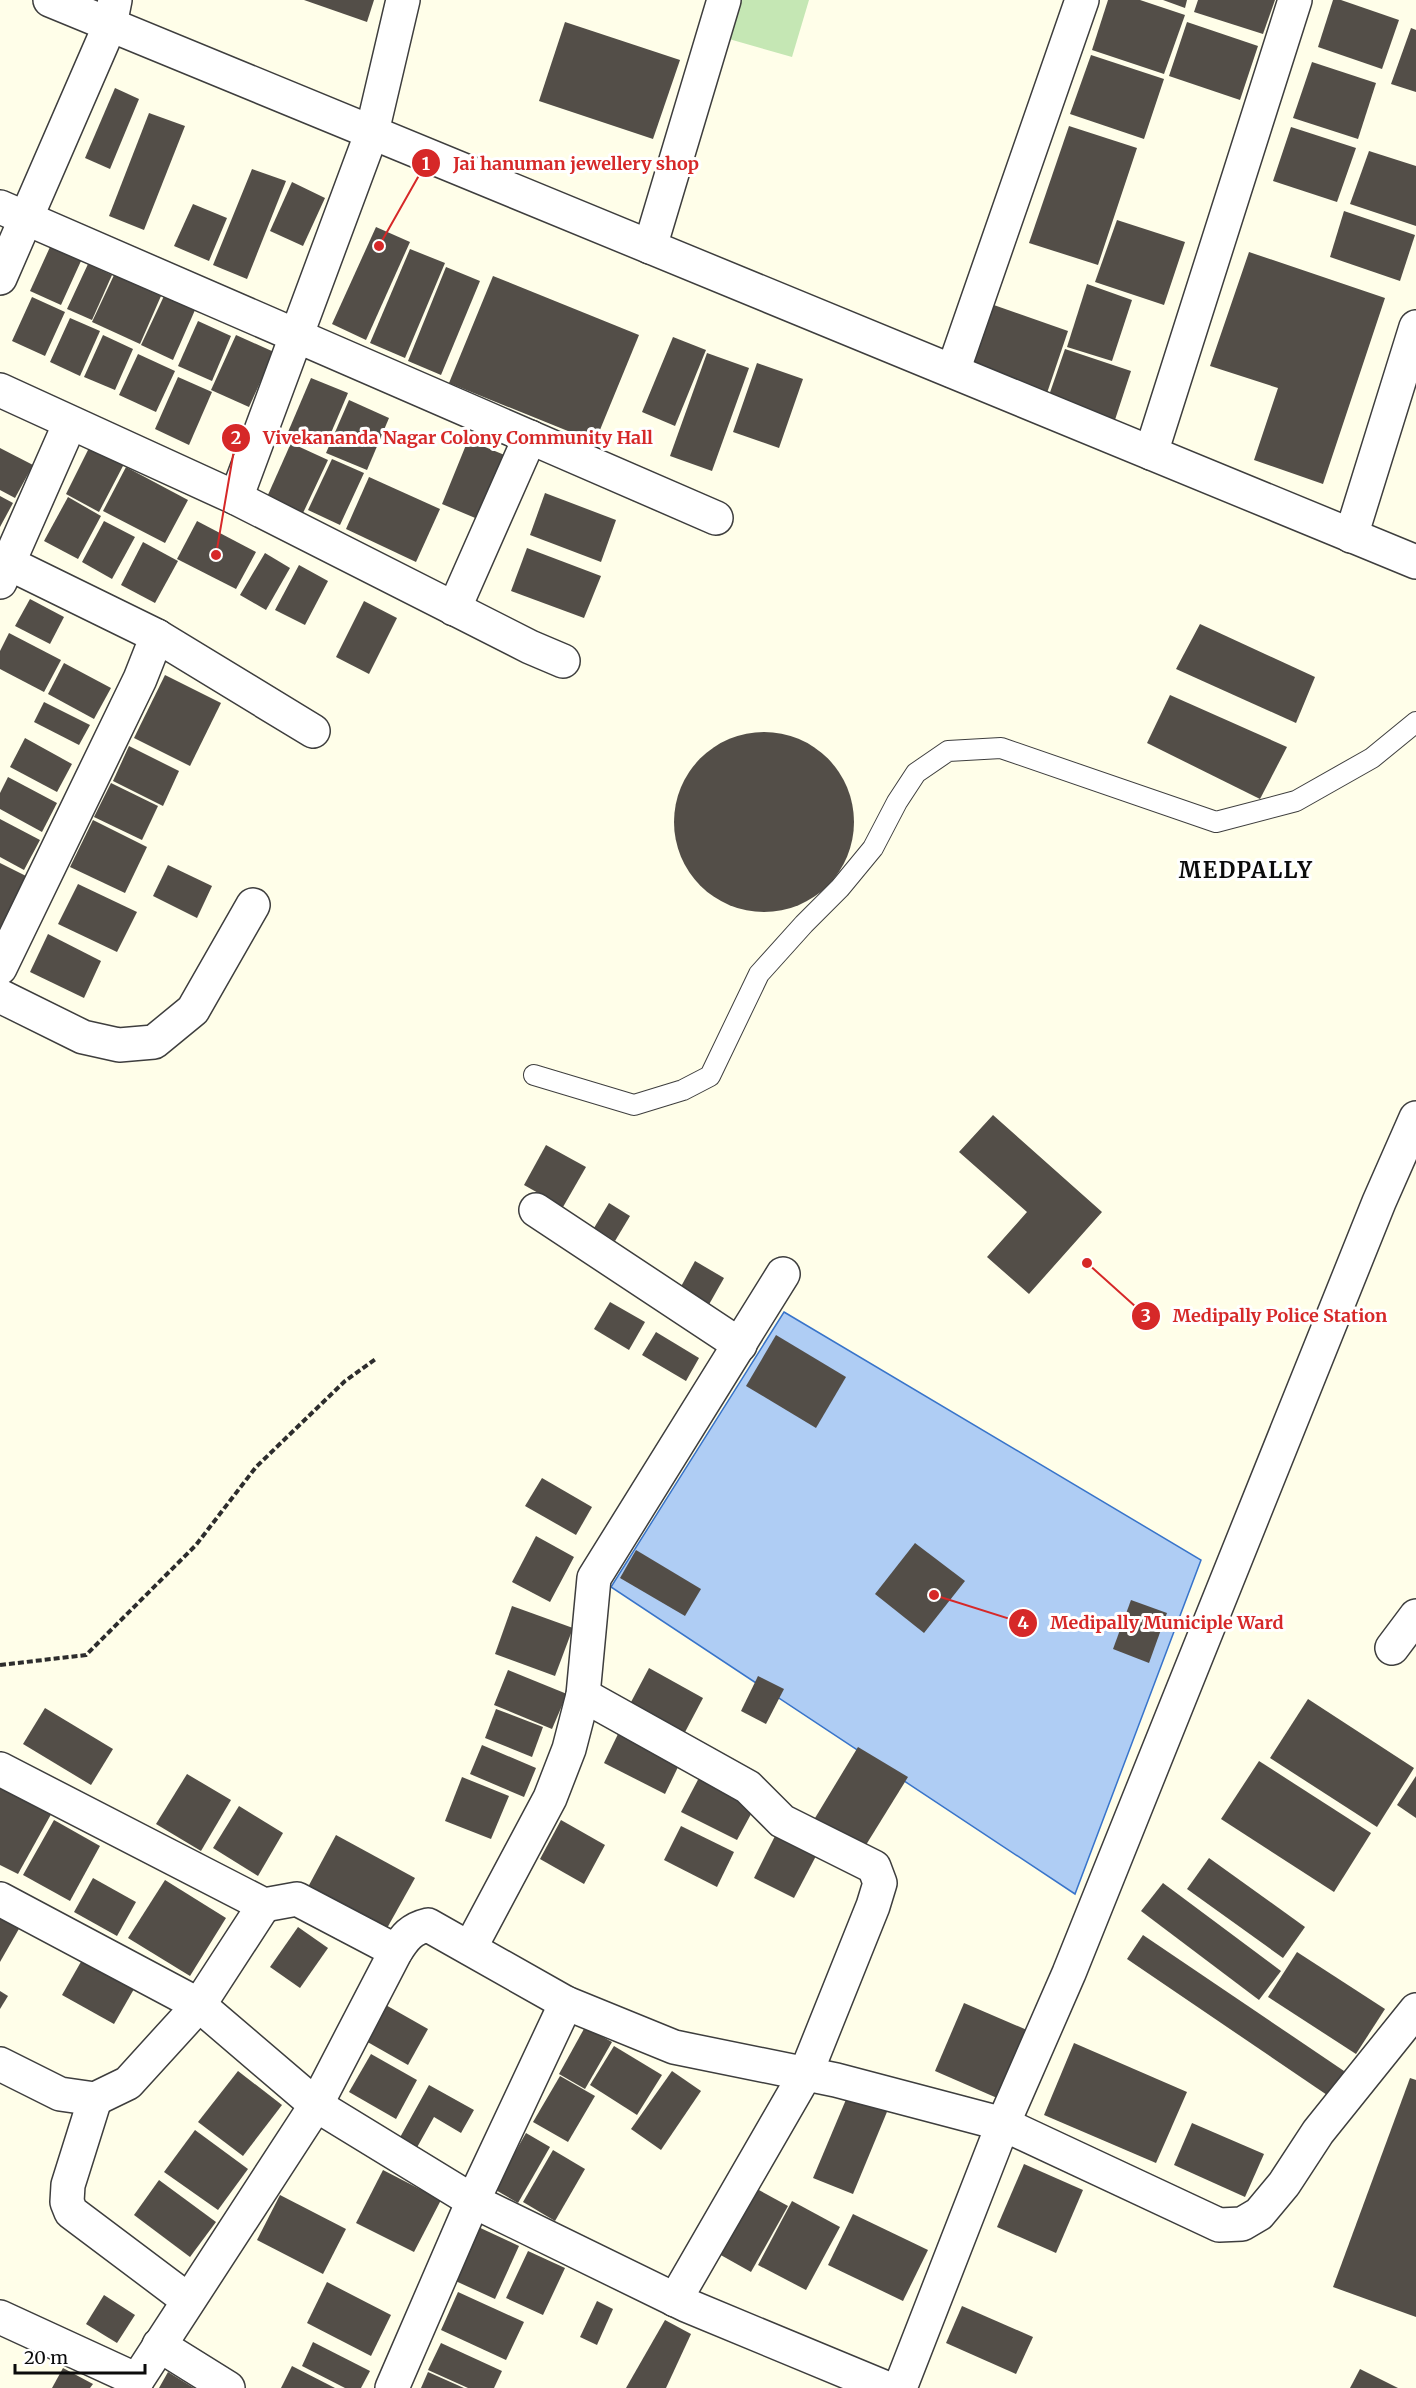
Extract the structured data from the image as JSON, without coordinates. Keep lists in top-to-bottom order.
{
  "districts": ["MEDPALLY"],
  "places": [
    "Jai hanuman jewellery shop",
    "Vivekananda Nagar Colony Community Hall",
    "Medipally Police Station",
    "Medipally Municiple Ward"
  ],
  "scale_bar": "20 m"
}
